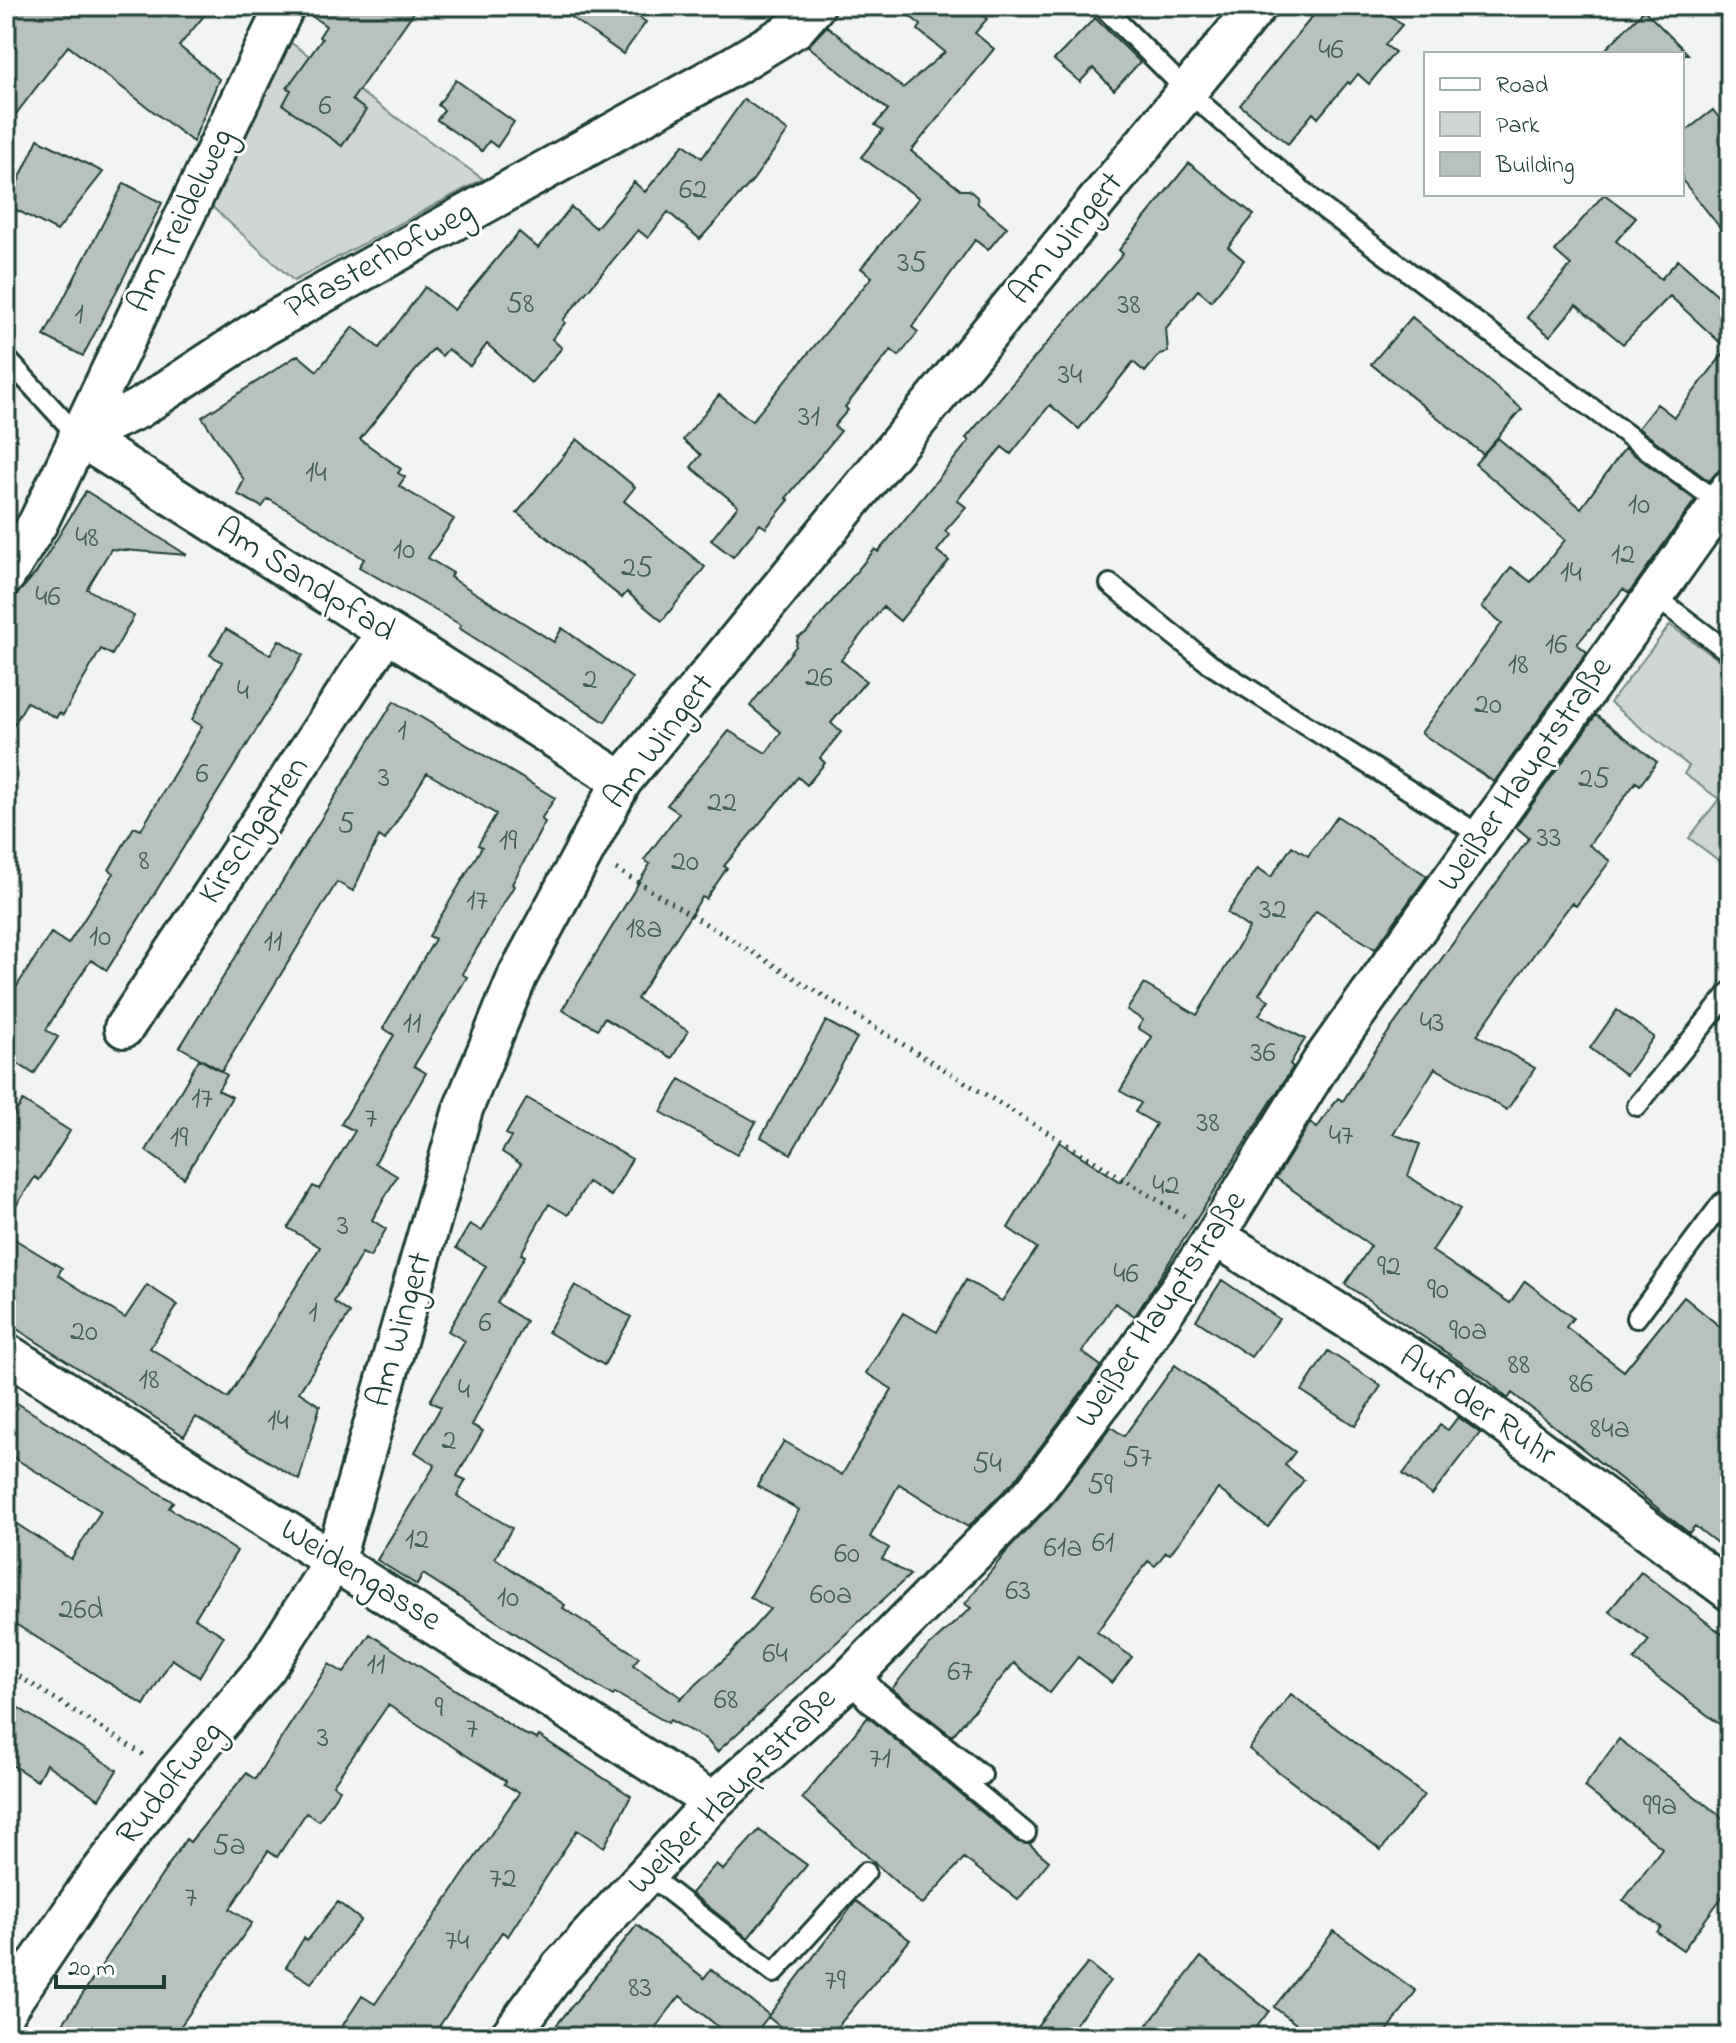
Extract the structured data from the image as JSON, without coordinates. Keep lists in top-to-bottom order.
{
  "streets": {
    "street": [
      "Am Treidelweg",
      "Am Wingert",
      "Pflasterhofweg",
      "Am Sandpfad",
      "Weißer Hauptstraße",
      "Kirschgarten",
      "Auf der Ruhr",
      "Weidengasse",
      "Rudolfweg"
    ]
  },
  "crossings": [
    ["Am Treidelweg", "Pflasterhofweg"],
    ["Am Treidelweg", "Am Sandpfad"],
    ["Am Wingert", "Am Sandpfad"],
    ["Am Wingert", "Weißer Hauptstraße"],
    ["Am Wingert", "Weidengasse"],
    ["Am Wingert", "Rudolfweg"],
    ["Pflasterhofweg", "Am Sandpfad"],
    ["Am Sandpfad", "Kirschgarten"],
    ["Weißer Hauptstraße", "Auf der Ruhr"],
    ["Weißer Hauptstraße", "Weidengasse"],
    ["Weidengasse", "Rudolfweg"]
  ],
  "house_numbers": [
    "46",
    "6",
    "62",
    "35",
    "58",
    "38",
    "1",
    "34",
    "31",
    "14",
    "10",
    "48",
    "10",
    "12",
    "25",
    "14",
    "46",
    "16",
    "18",
    "26",
    "2",
    "4",
    "20",
    "1",
    "6",
    "3",
    "25",
    "22",
    "5",
    "33",
    "19",
    "8",
    "20",
    "17",
    "32",
    "18a",
    "10",
    "11",
    "43",
    "11",
    "36",
    "17",
    "7",
    "38",
    "47",
    "19",
    "42",
    "3",
    "92",
    "46",
    "90",
    "1",
    "6",
    "90a",
    "20",
    "88",
    "18",
    "86",
    "4",
    "14",
    "84a",
    "2",
    "57",
    "54",
    "59",
    "12",
    "61",
    "61a",
    "60",
    "63",
    "60a",
    "10",
    "26d",
    "64",
    "11",
    "67",
    "68",
    "9",
    "7",
    "3",
    "71",
    "99a",
    "5a",
    "72",
    "7",
    "74",
    "79",
    "83"
  ],
  "legend": ["Road", "Park", "Building"],
  "scale_bar": "20 m"
}
